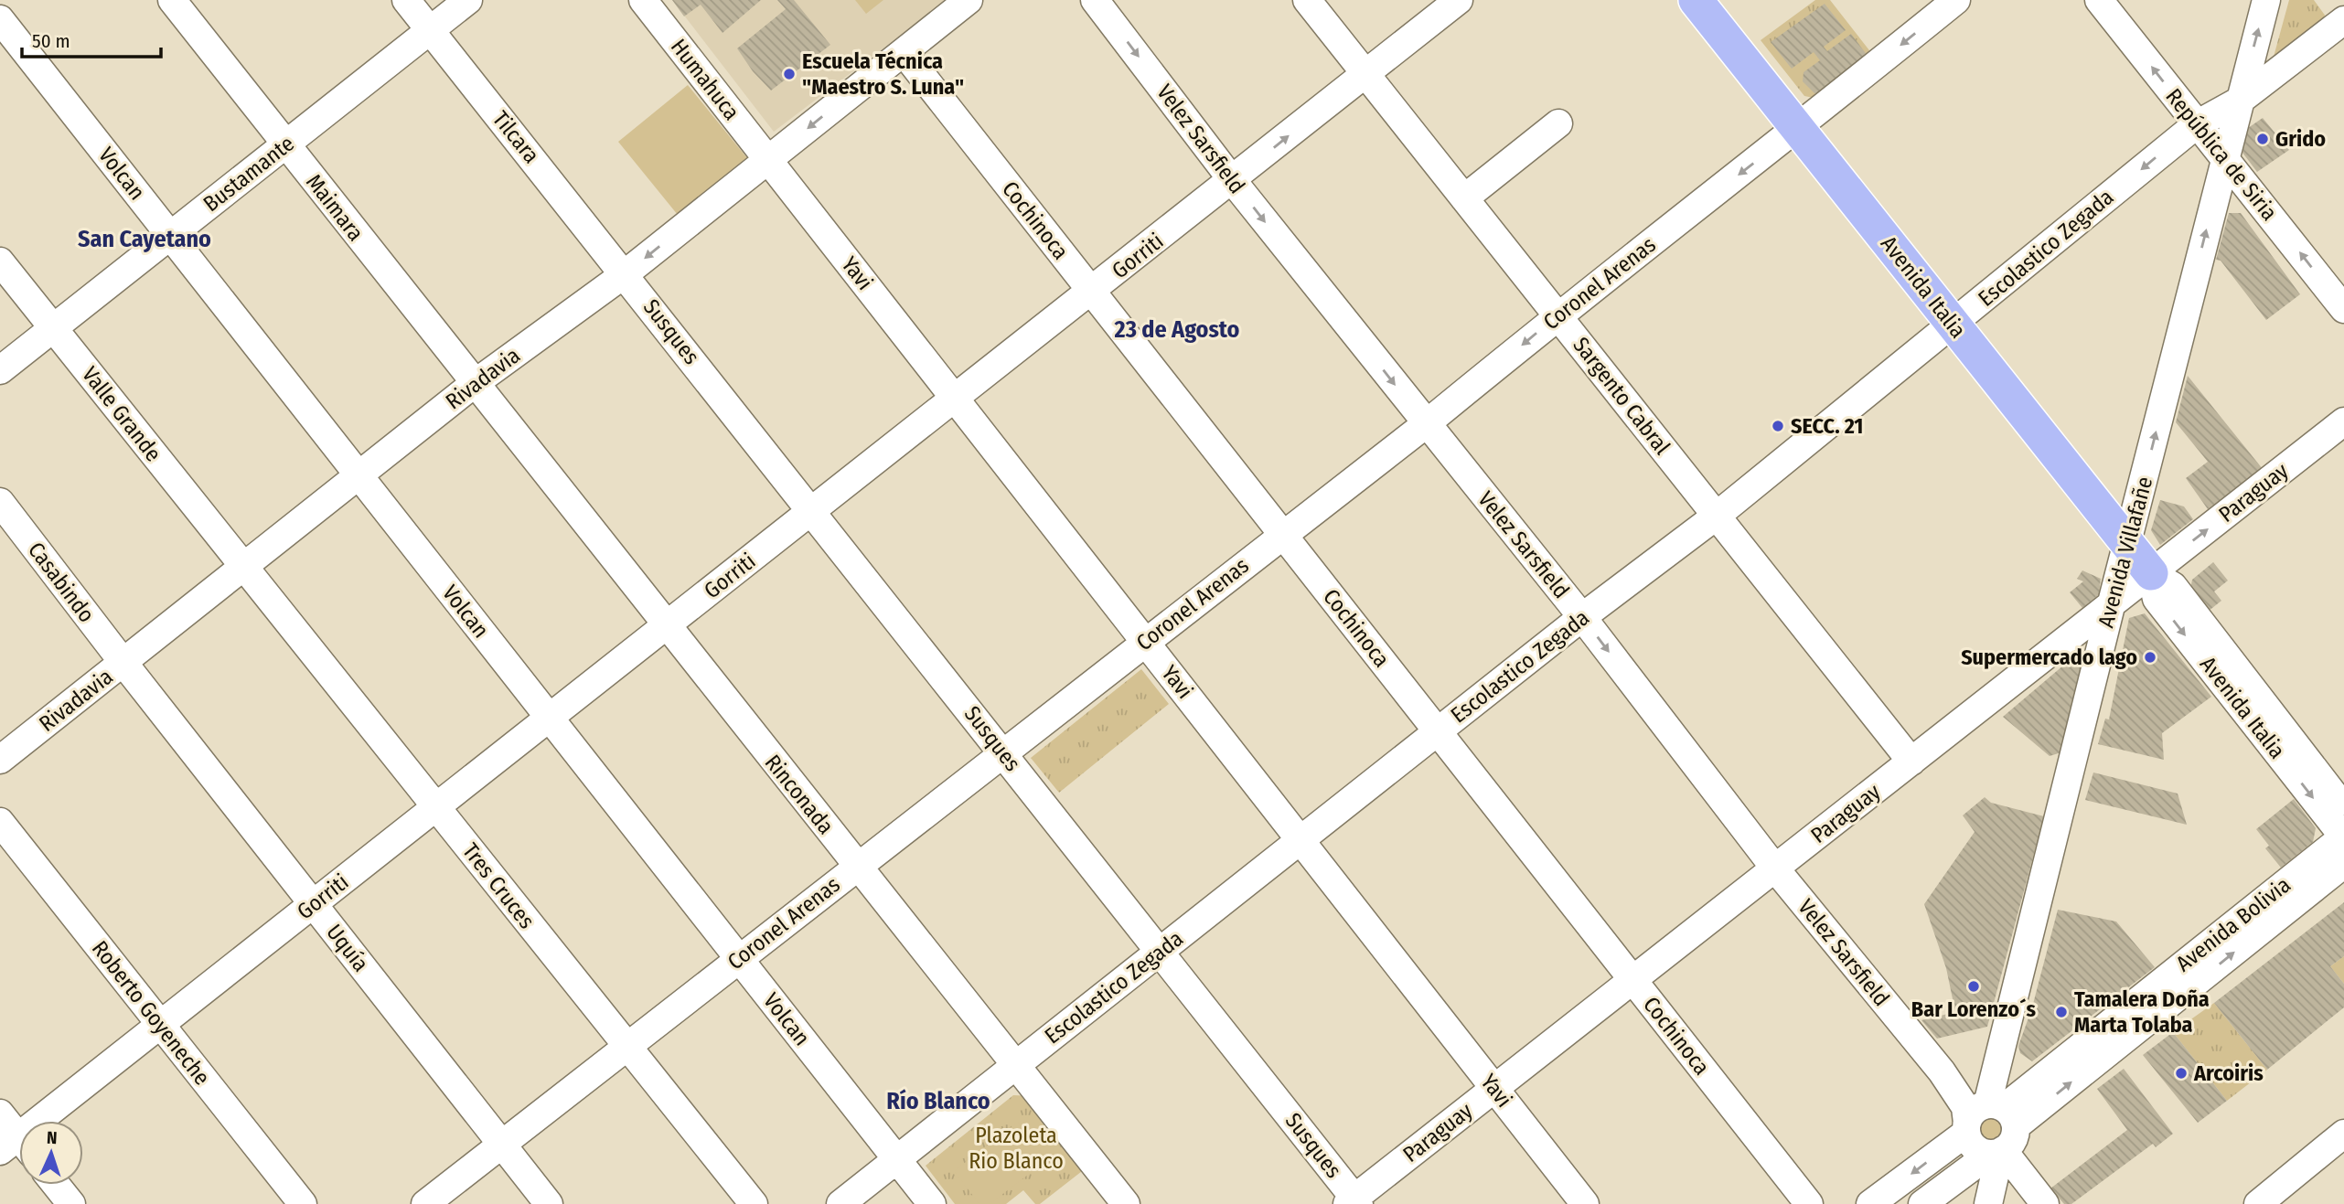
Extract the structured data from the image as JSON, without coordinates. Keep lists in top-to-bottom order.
{
  "streets": {
    "main road": ["Avenida Italia"],
    "street": [
      "Humahuca",
      "Tilcara",
      "Velez Sarsfield",
      "República de Siria",
      "Volcan",
      "Bustamante",
      "Maimara",
      "Cochinoca",
      "Escolastico Zegada",
      "Gorriti",
      "Yavi",
      "Coronel Arenas",
      "Susques",
      "Rivadavia",
      "Sargento Cabral",
      "Valle Grande",
      "Paraguay",
      "Avenida Villafañe",
      "Casabindo",
      "Rinconada",
      "Tres Cruces",
      "Avenida Bolivia",
      "Uquía",
      "Roberto Goyeneche"
    ]
  },
  "crossings": [
    ["Humahuca", "Yavi"],
    ["Humahuca", "Rivadavia"],
    ["Tilcara", "Bustamante"],
    ["Tilcara", "Susques"],
    ["Tilcara", "Rivadavia"],
    ["Velez Sarsfield", "Escolastico Zegada"],
    ["Velez Sarsfield", "Gorriti"],
    ["Velez Sarsfield", "Coronel Arenas"],
    ["Velez Sarsfield", "Paraguay"],
    ["República de Siria", "Escolastico Zegada"],
    ["República de Siria", "Avenida Villafañe"],
    ["Volcan", "Bustamante"],
    ["Volcan", "Escolastico Zegada"],
    ["Volcan", "Gorriti"],
    ["Volcan", "Coronel Arenas"],
    ["Volcan", "Rivadavia"],
    ["Bustamante", "Maimara"],
    ["Bustamante", "Valle Grande"],
    ["Maimara", "Rivadavia"],
    ["Maimara", "Rinconada"],
    ["Cochinoca", "Escolastico Zegada"],
    ["Cochinoca", "Gorriti"],
    ["Cochinoca", "Coronel Arenas"],
    ["Cochinoca", "Rivadavia"],
    ["Cochinoca", "Paraguay"],
    ["Escolastico Zegada", "Yavi"],
    ["Escolastico Zegada", "Avenida Italia"],
    ["Escolastico Zegada", "Susques"],
    ["Escolastico Zegada", "Sargento Cabral"],
    ["Escolastico Zegada", "Avenida Villafañe"],
    ["Escolastico Zegada", "Rinconada"],
    ["Gorriti", "Yavi"],
    ["Gorriti", "Susques"],
    ["Gorriti", "Sargento Cabral"],
    ["Gorriti", "Rinconada"],
    ["Gorriti", "Tres Cruces"],
    ["Gorriti", "Uquía"],
    ["Gorriti", "Roberto Goyeneche"],
    ["Yavi", "Coronel Arenas"],
    ["Yavi", "Rivadavia"],
    ["Yavi", "Paraguay"],
    ["Coronel Arenas", "Avenida Italia"],
    ["Coronel Arenas", "Susques"],
    ["Coronel Arenas", "Sargento Cabral"],
    ["Coronel Arenas", "Rinconada"],
    ["Coronel Arenas", "Tres Cruces"],
    ["Coronel Arenas", "Uquía"],
    ["Avenida Italia", "Paraguay"],
    ["Avenida Italia", "Avenida Villafañe"],
    ["Avenida Italia", "Avenida Bolivia"],
    ["Susques", "Rivadavia"],
    ["Susques", "Paraguay"],
    ["Rivadavia", "Valle Grande"],
    ["Rivadavia", "Casabindo"],
    ["Rivadavia", "Rinconada"],
    ["Rivadavia", "Tres Cruces"],
    ["Rivadavia", "Uquía"],
    ["Sargento Cabral", "Paraguay"],
    ["Valle Grande", "Tres Cruces"],
    ["Paraguay", "Avenida Villafañe"],
    ["Avenida Villafañe", "Avenida Bolivia"],
    ["Casabindo", "Uquía"]
  ],
  "one_way": ["Velez Sarsfield", "República de Siria", "Avenida Villafañe"],
  "districts": ["San Cayetano", "23 de Agosto", "Río Blanco"],
  "parks": ["Plazoleta Rio Blanco"],
  "places": [
    "Escuela Técnica \"Maestro S. Luna\"",
    "Grido",
    "SECC. 21",
    "Supermercado lago",
    "Bar Lorenzo´s",
    "Tamalera Doña Marta Tolaba",
    "Arcoiris"
  ],
  "scale_bar": "50 m",
  "north": "top"
}
